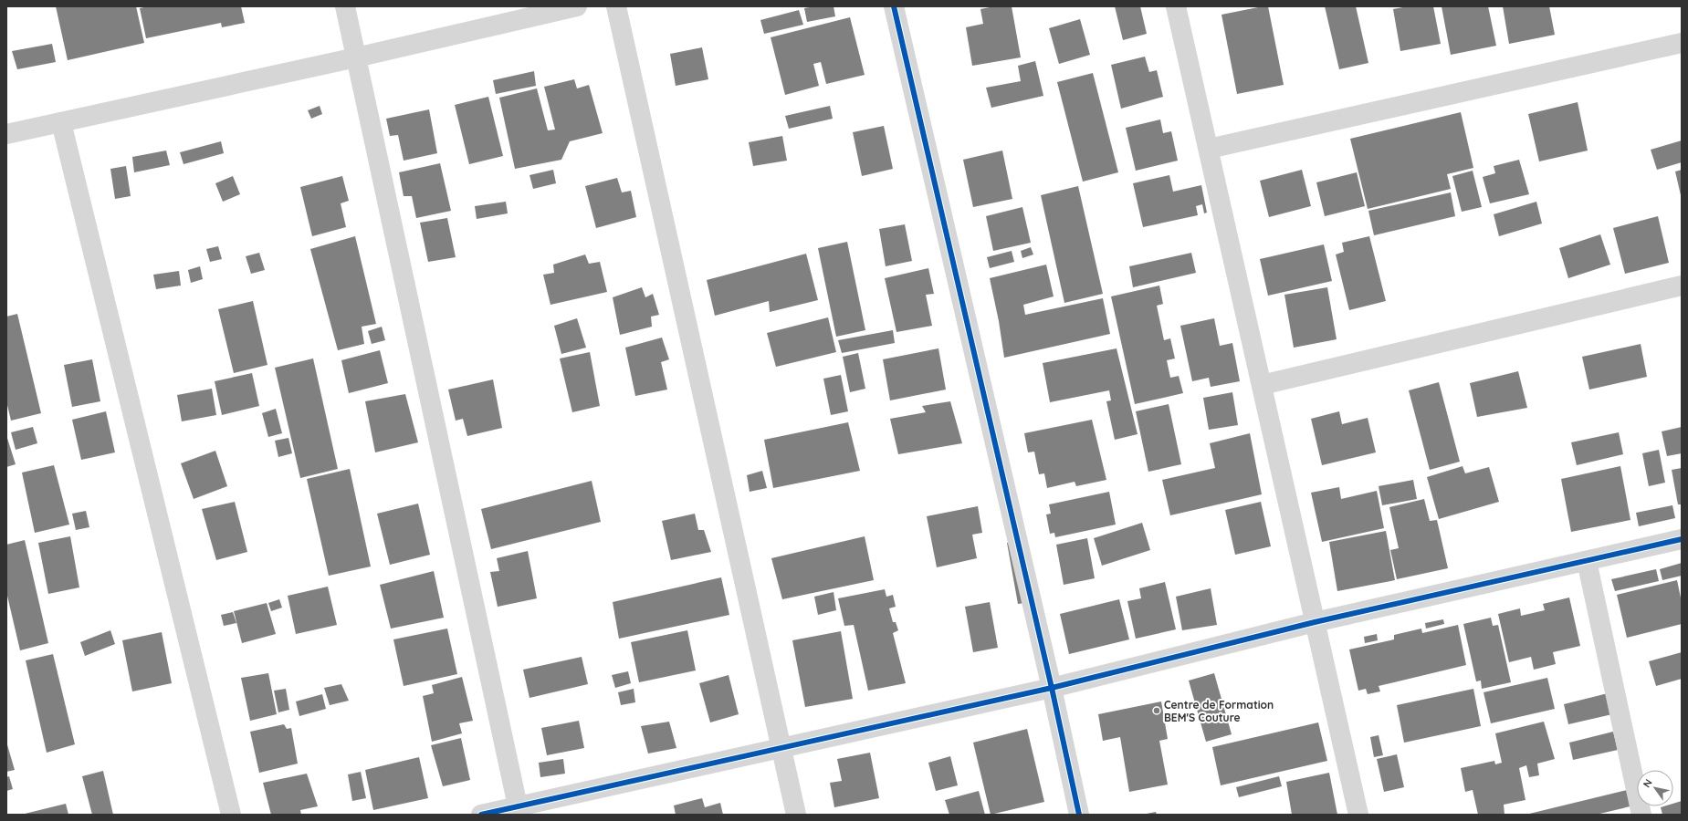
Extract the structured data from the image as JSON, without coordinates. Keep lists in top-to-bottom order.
{
  "places": ["Centre de Formation BEM'S Couture"],
  "north": "top left"
}
